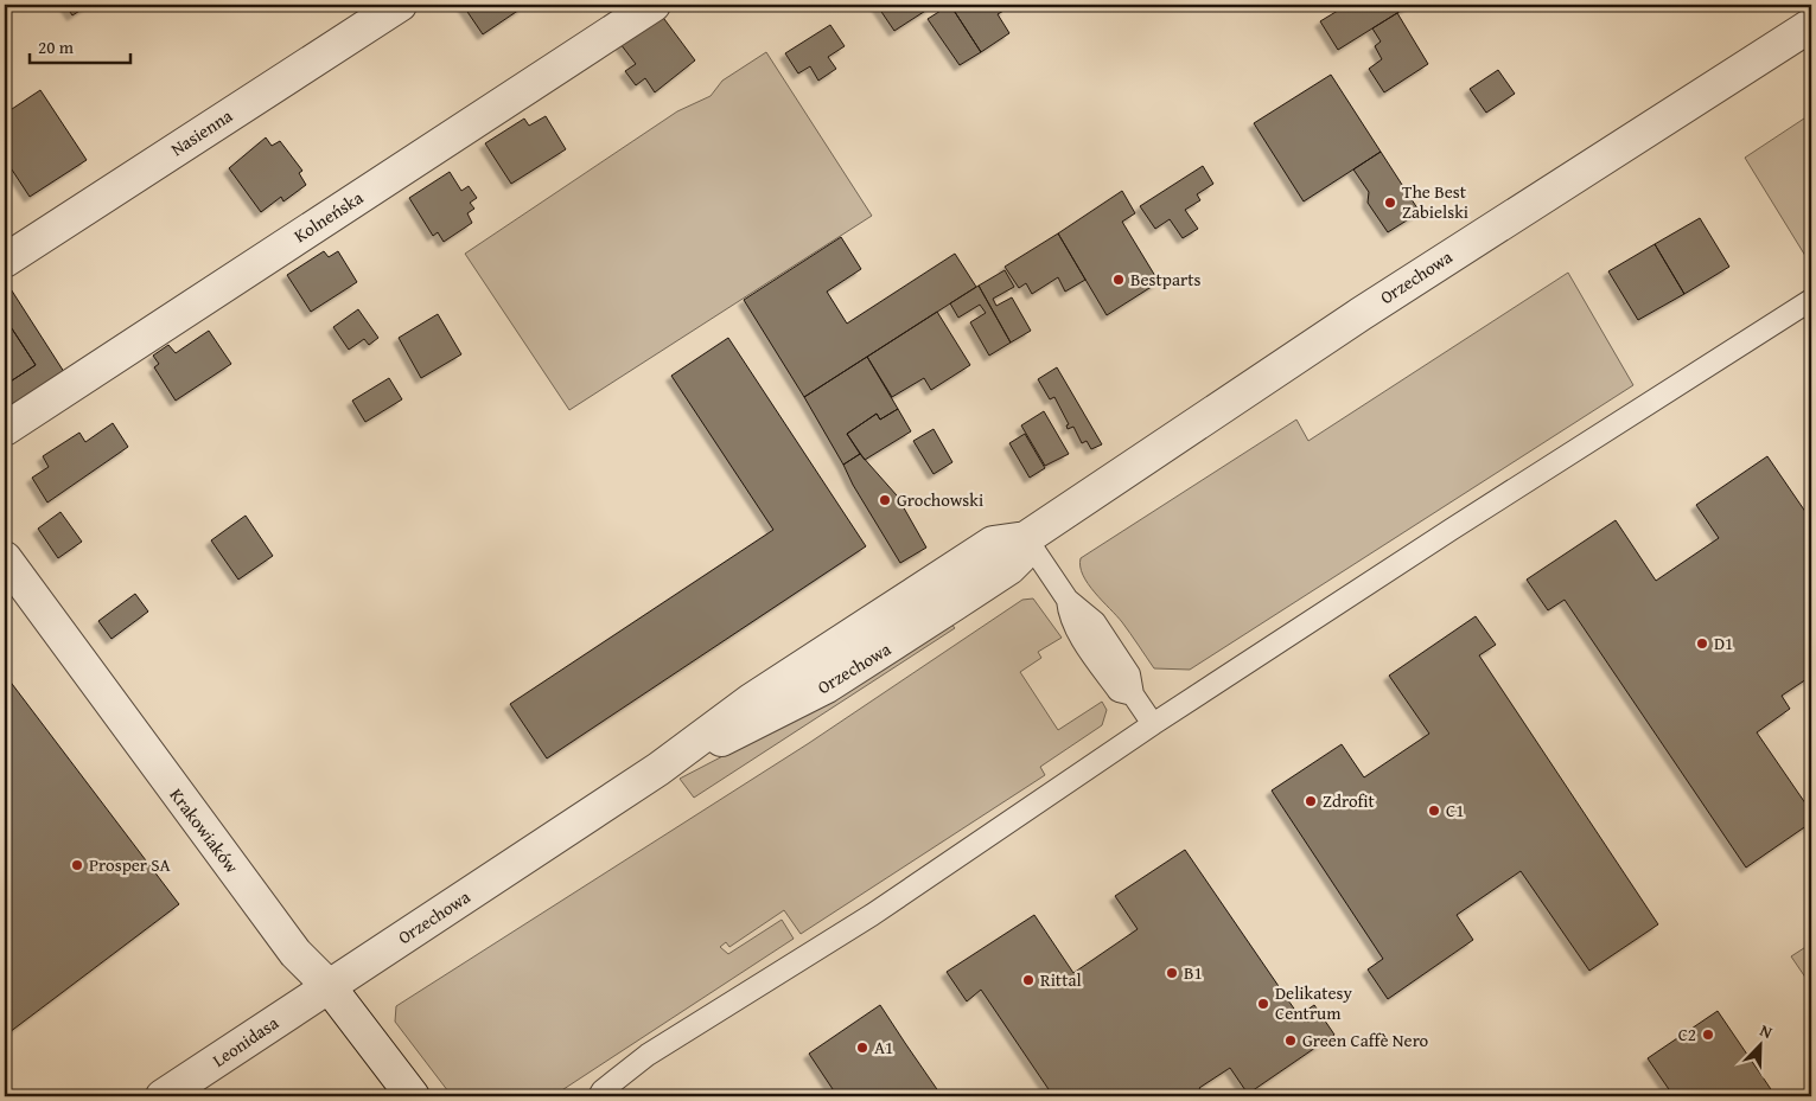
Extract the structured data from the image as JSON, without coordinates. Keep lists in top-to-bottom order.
{
  "streets": {
    "street": [
      "Nasienna",
      "Kolneńska",
      "Orzechowa",
      "Krakowiaków",
      "Leonidasa"
    ]
  },
  "crossings": [
    ["Orzechowa", "Krakowiaków"],
    ["Orzechowa", "Leonidasa"],
    ["Krakowiaków", "Leonidasa"]
  ],
  "places": [
    "The Best Zabielski",
    "Bestparts",
    "Grochowski",
    "D1",
    "Zdrofit",
    "C1",
    "Prosper SA",
    "B1",
    "Rittal",
    "Delikatesy Centrum",
    "C2",
    "Green Caffè Nero",
    "A1"
  ],
  "scale_bar": "20 m",
  "north": "top right"
}
